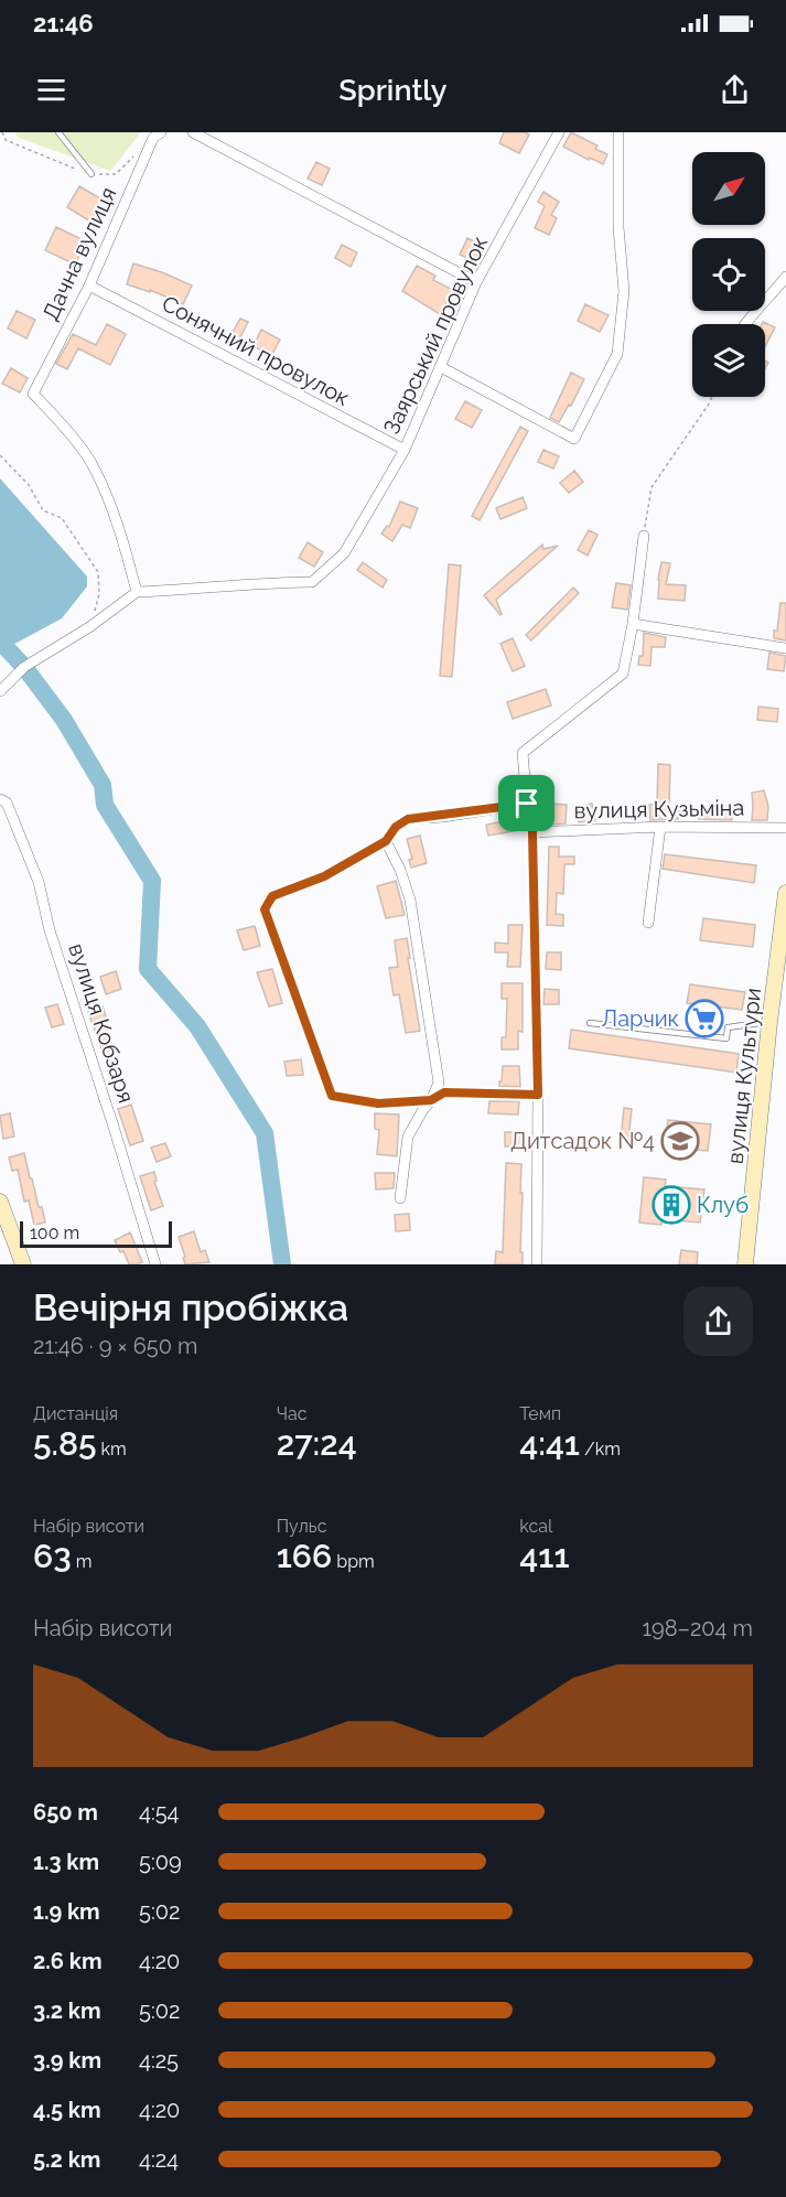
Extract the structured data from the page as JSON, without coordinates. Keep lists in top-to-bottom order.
{
  "streets": {
    "street": [
      "Дачна вулиця",
      "Заярський провулок",
      "Сонячний провулок",
      "вулиця Кузьміна",
      "вулиця Кобзаря",
      "вулиця Культури"
    ]
  },
  "crossings": [
    ["Дачна вулиця", "Заярський провулок"],
    ["Дачна вулиця", "Сонячний провулок"],
    ["Заярський провулок", "Сонячний провулок"]
  ],
  "places": {
    "supermarket": ["Ларчик"],
    "school or university": ["Дитсадок №4"],
    "building": ["Клуб"]
  },
  "scale_bar": "100 m",
  "north": "top right",
  "page": {
    "status": "21:46",
    "header": "Sprintly",
    "scale": "100 m",
    "heading": ["Вечірня пробіжка", "21:46 · 9 × 650 m"],
    "stats": [
      ["Дистанція", "5.85 km"],
      ["Час", "27:24"],
      ["Темп", "4:41 /km"],
      ["Набір висоти", "63 m"],
      ["Пульс", "166 bpm"],
      ["kcal", "411"]
    ],
    "chart": ["Набір висоти", "198–204 m"],
    "list": [
      {
        "name": "650 m",
        "note": "4:54"
      },
      {
        "name": "1.3 km",
        "note": "5:09"
      },
      {
        "name": "1.9 km",
        "note": "5:02"
      },
      {
        "name": "2.6 km",
        "note": "4:20"
      },
      {
        "name": "3.2 km",
        "note": "5:02"
      },
      {
        "name": "3.9 km",
        "note": "4:25"
      },
      {
        "name": "4.5 km",
        "note": "4:20"
      },
      {
        "name": "5.2 km",
        "note": "4:24"
      }
    ]
  }
}
